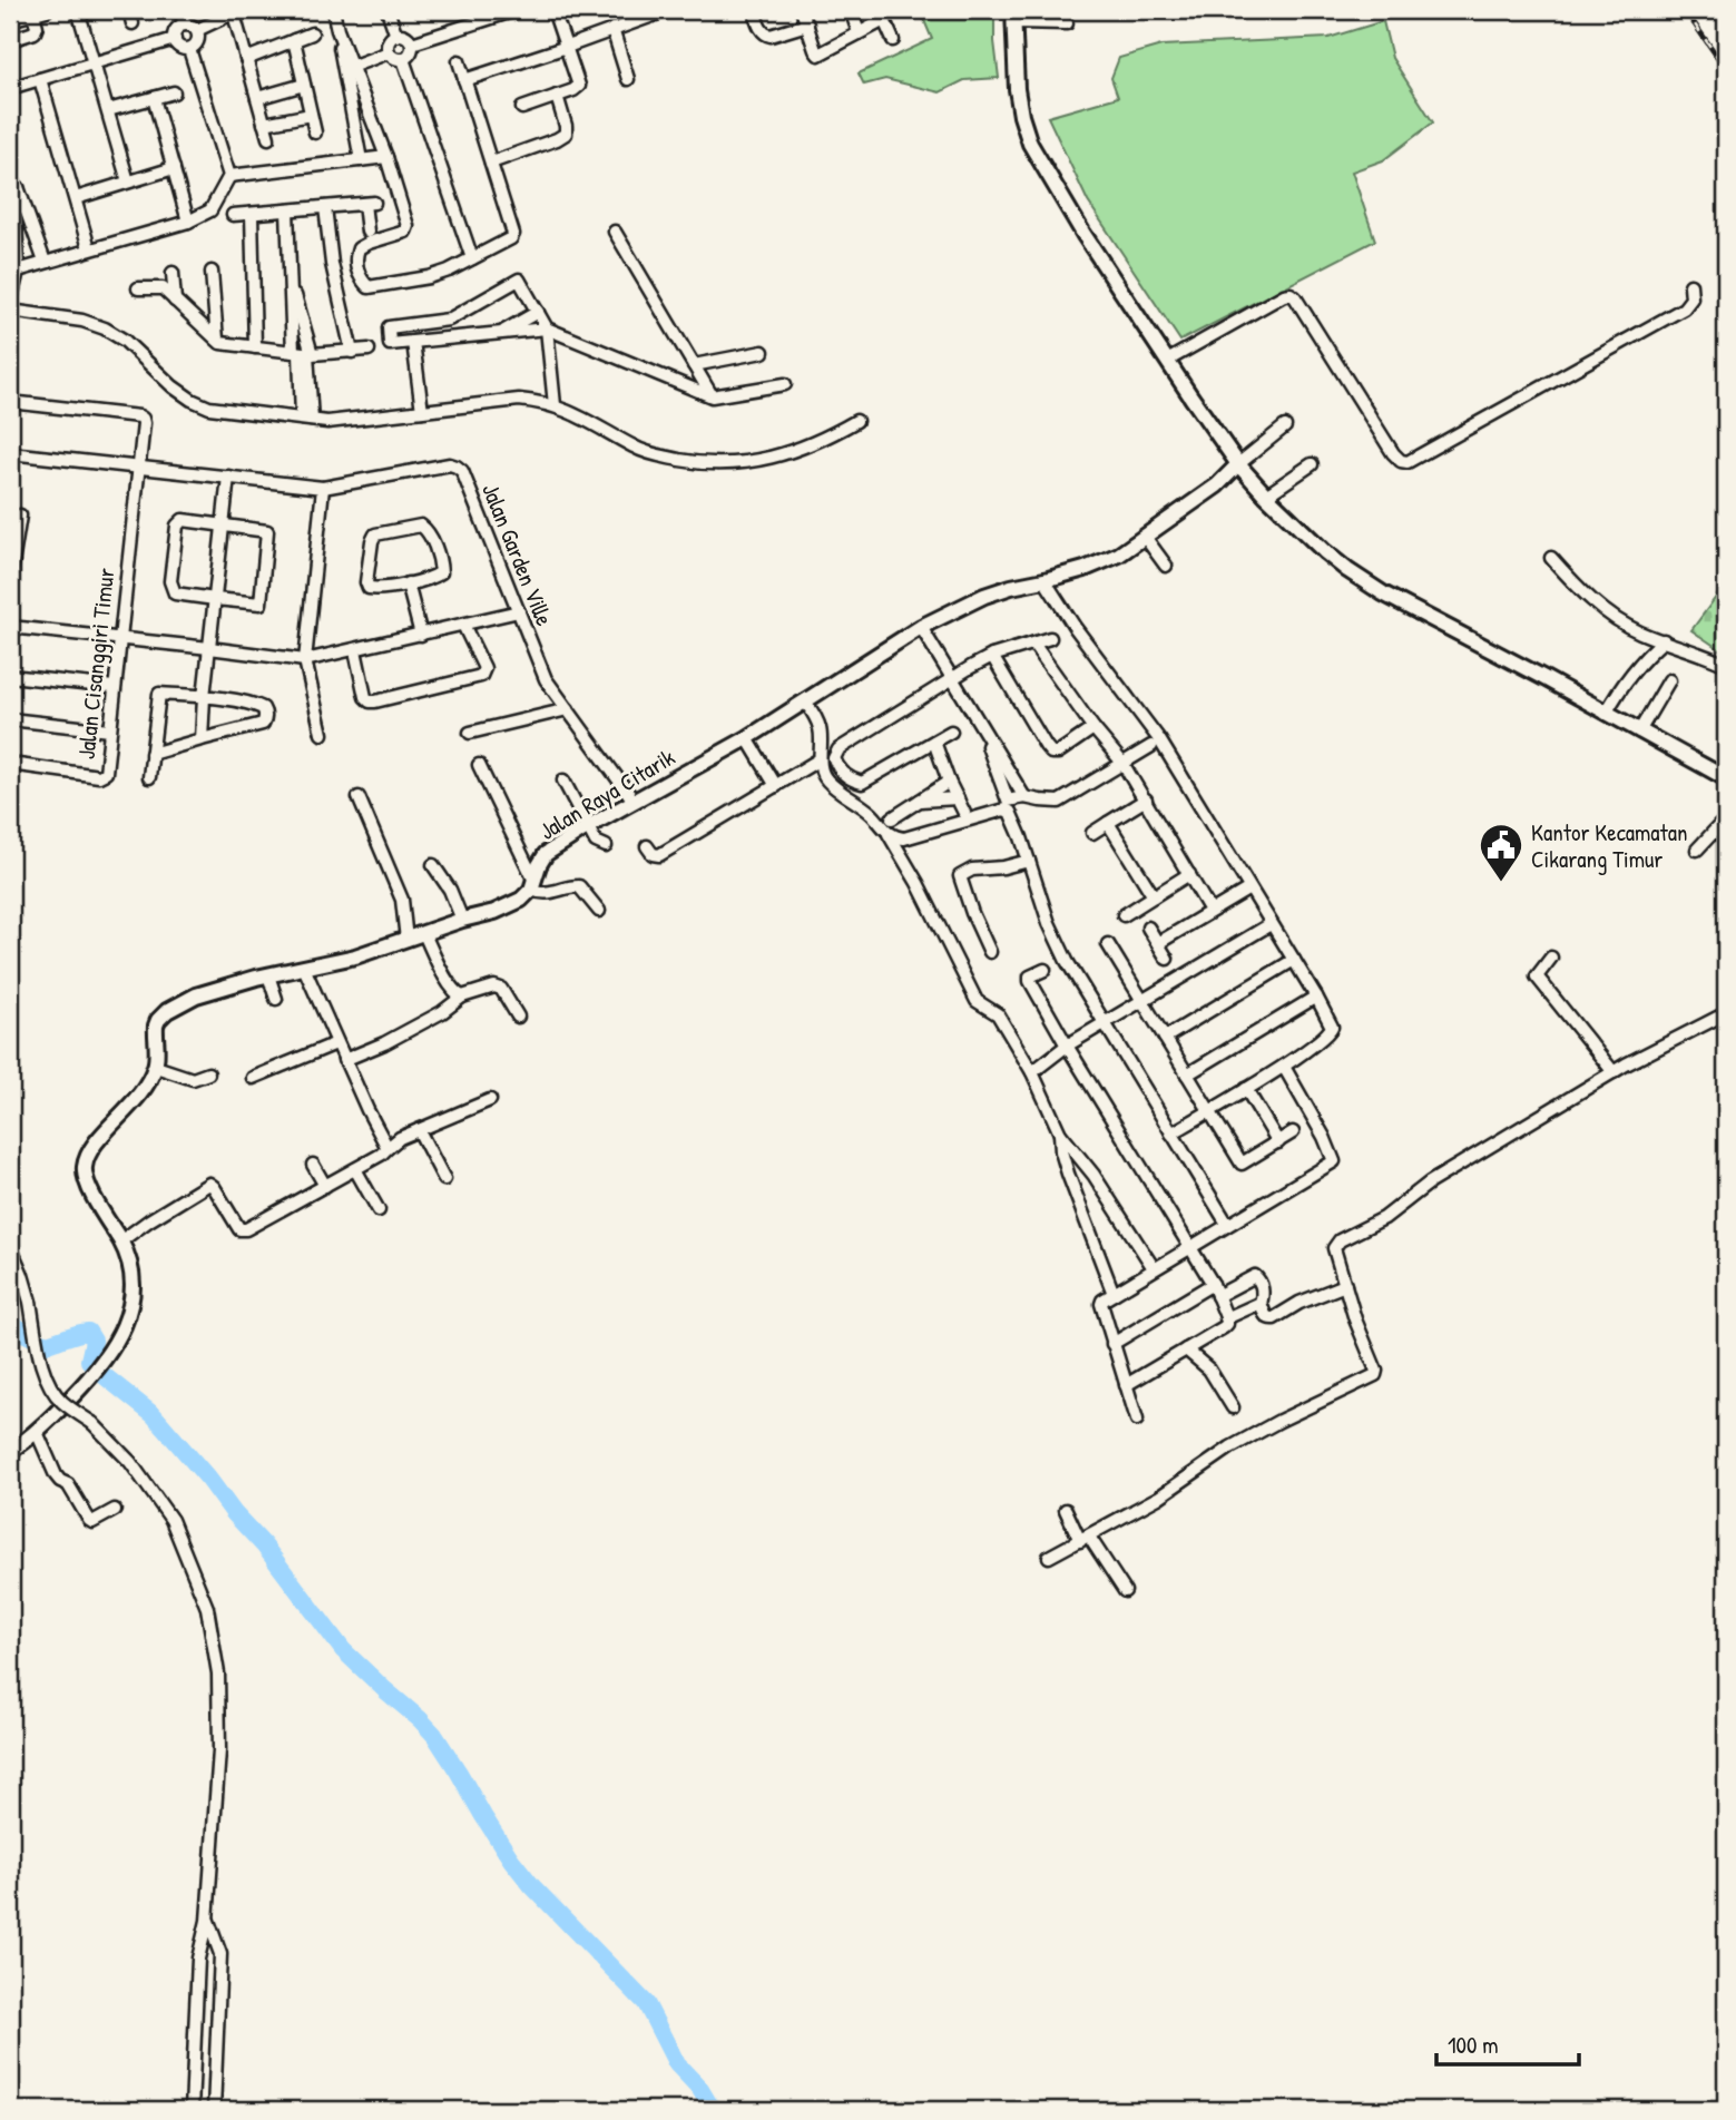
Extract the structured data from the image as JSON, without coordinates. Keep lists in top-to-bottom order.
{
  "streets": {
    "street": ["Jalan Garden Ville", "Jalan Cisanggiri Timur", "Jalan Raya Citarik"]
  },
  "crossings": [
    ["Jalan Garden Ville", "Jalan Cisanggiri Timur"],
    ["Jalan Garden Ville", "Jalan Raya Citarik"]
  ],
  "places": {
    "public building": ["Kantor Kecamatan Cikarang Timur"]
  },
  "scale_bar": "100 m"
}
